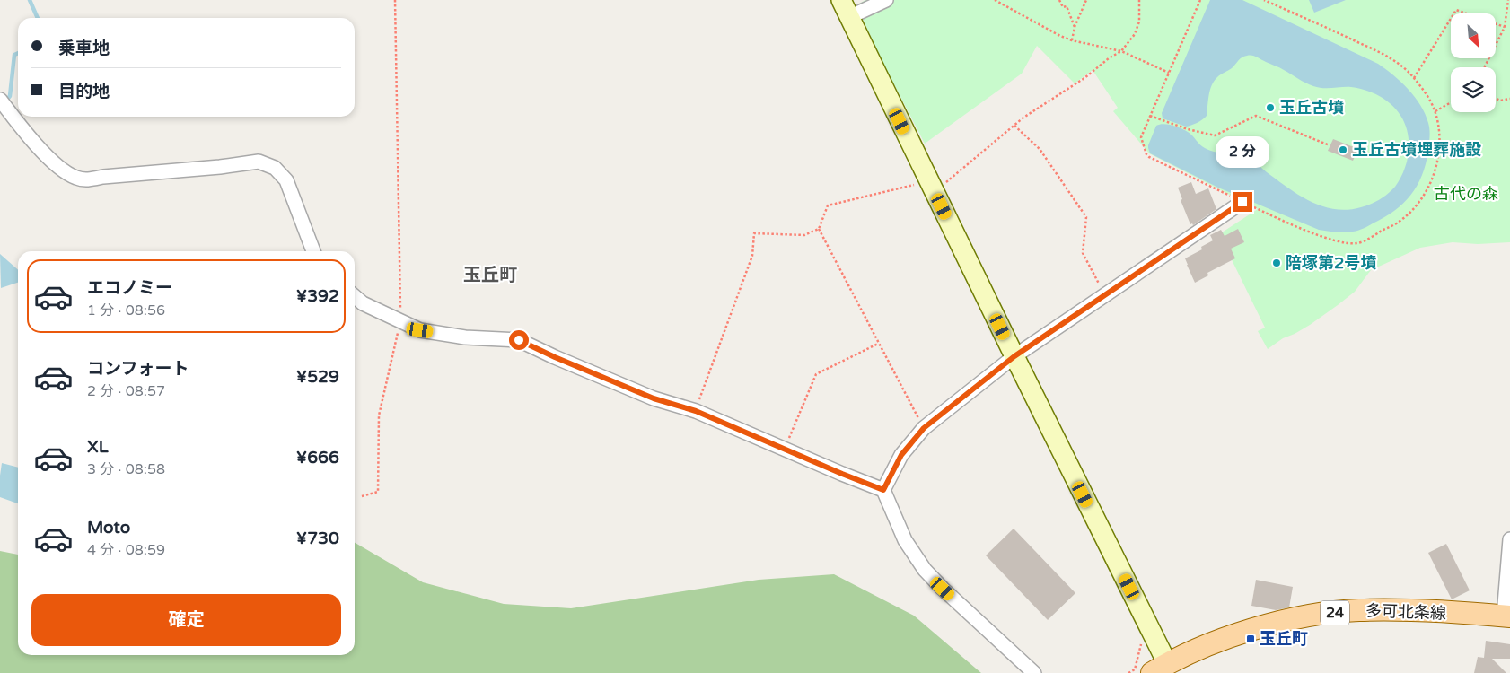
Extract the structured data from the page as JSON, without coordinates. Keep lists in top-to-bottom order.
{
  "streets": {
    "main road": ["多可北条線", "24"]
  },
  "districts": ["玉丘町"],
  "parks": ["古代の森"],
  "places": {
    "other": ["玉丘古墳", "玉丘古墳埋葬施設", "陪塚第2号墳"],
    "transit": ["玉丘町"]
  },
  "north": "bottom right",
  "page": {
    "banner": ["乗車地", "目的地"],
    "bubble": "2 分",
    "list": [
      {
        "name": "エコノミー",
        "note": "1 分 · 08:56",
        "value": "¥392"
      },
      {
        "name": "コンフォート",
        "note": "2 分 · 08:57",
        "value": "¥529"
      },
      {
        "name": "XL",
        "note": "3 分 · 08:58",
        "value": "¥666"
      },
      {
        "name": "Moto",
        "note": "4 分 · 08:59",
        "value": "¥730"
      }
    ],
    "buttons": "確定"
  }
}
